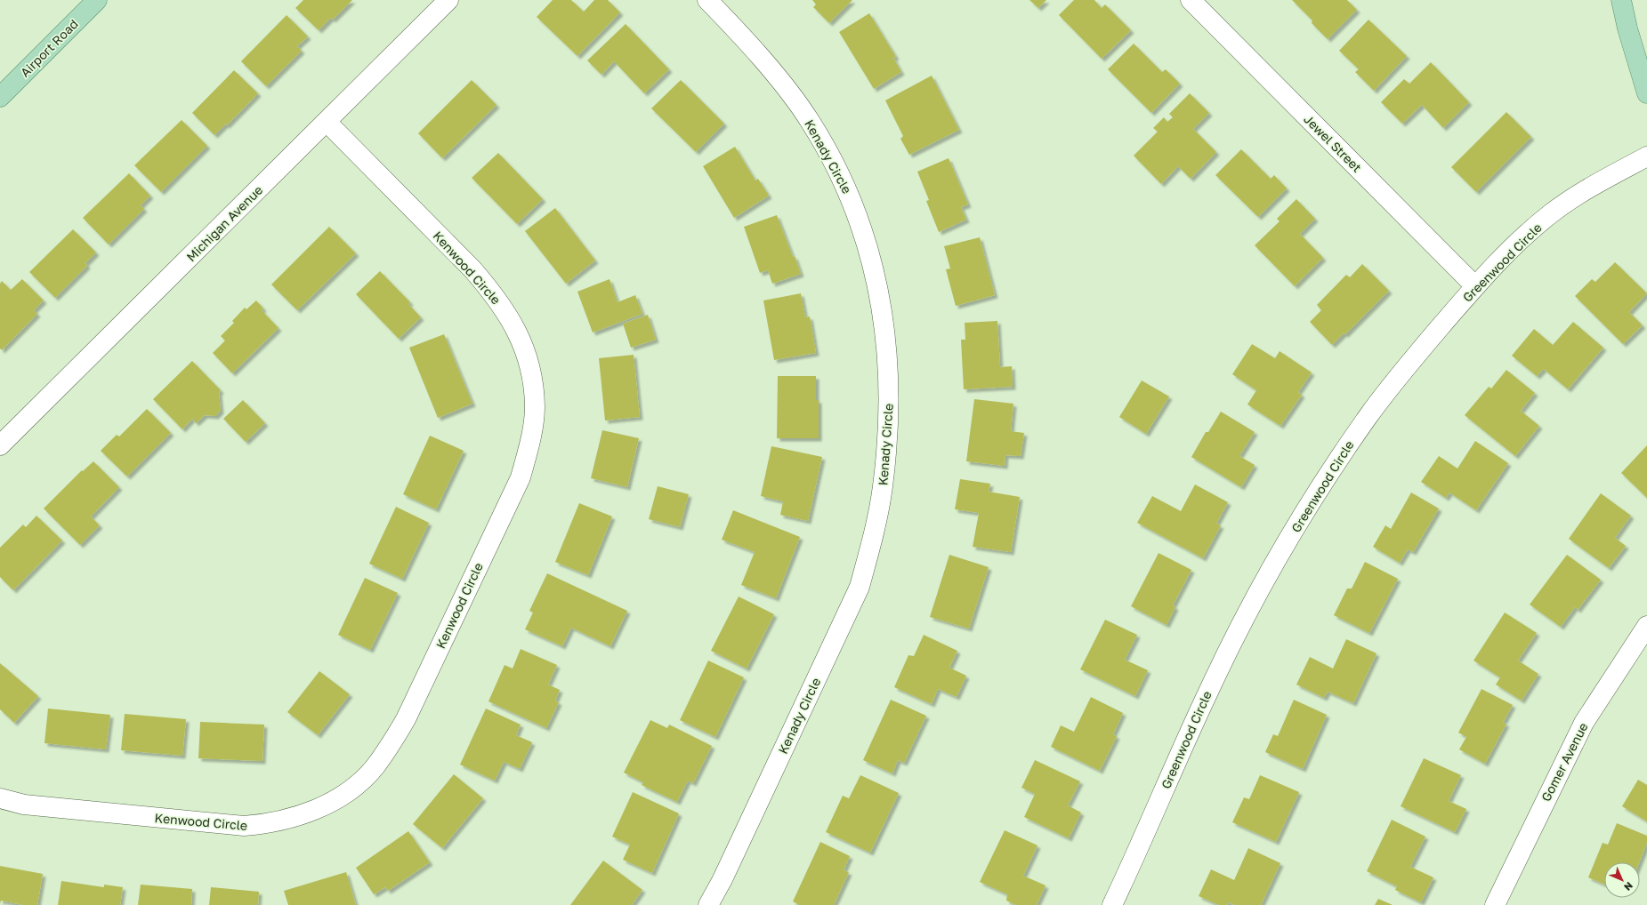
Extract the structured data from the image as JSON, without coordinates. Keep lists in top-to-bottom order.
{
  "streets": {
    "main road": ["Airport Road"],
    "street": [
      "Jewel Street",
      "Kenady Circle",
      "Michigan Avenue",
      "Greenwood Circle",
      "Kenwood Circle",
      "Gomer Avenue"
    ]
  },
  "crossings": [
    ["Jewel Street", "Greenwood Circle"],
    ["Michigan Avenue", "Kenwood Circle"]
  ],
  "north": "bottom right"
}
